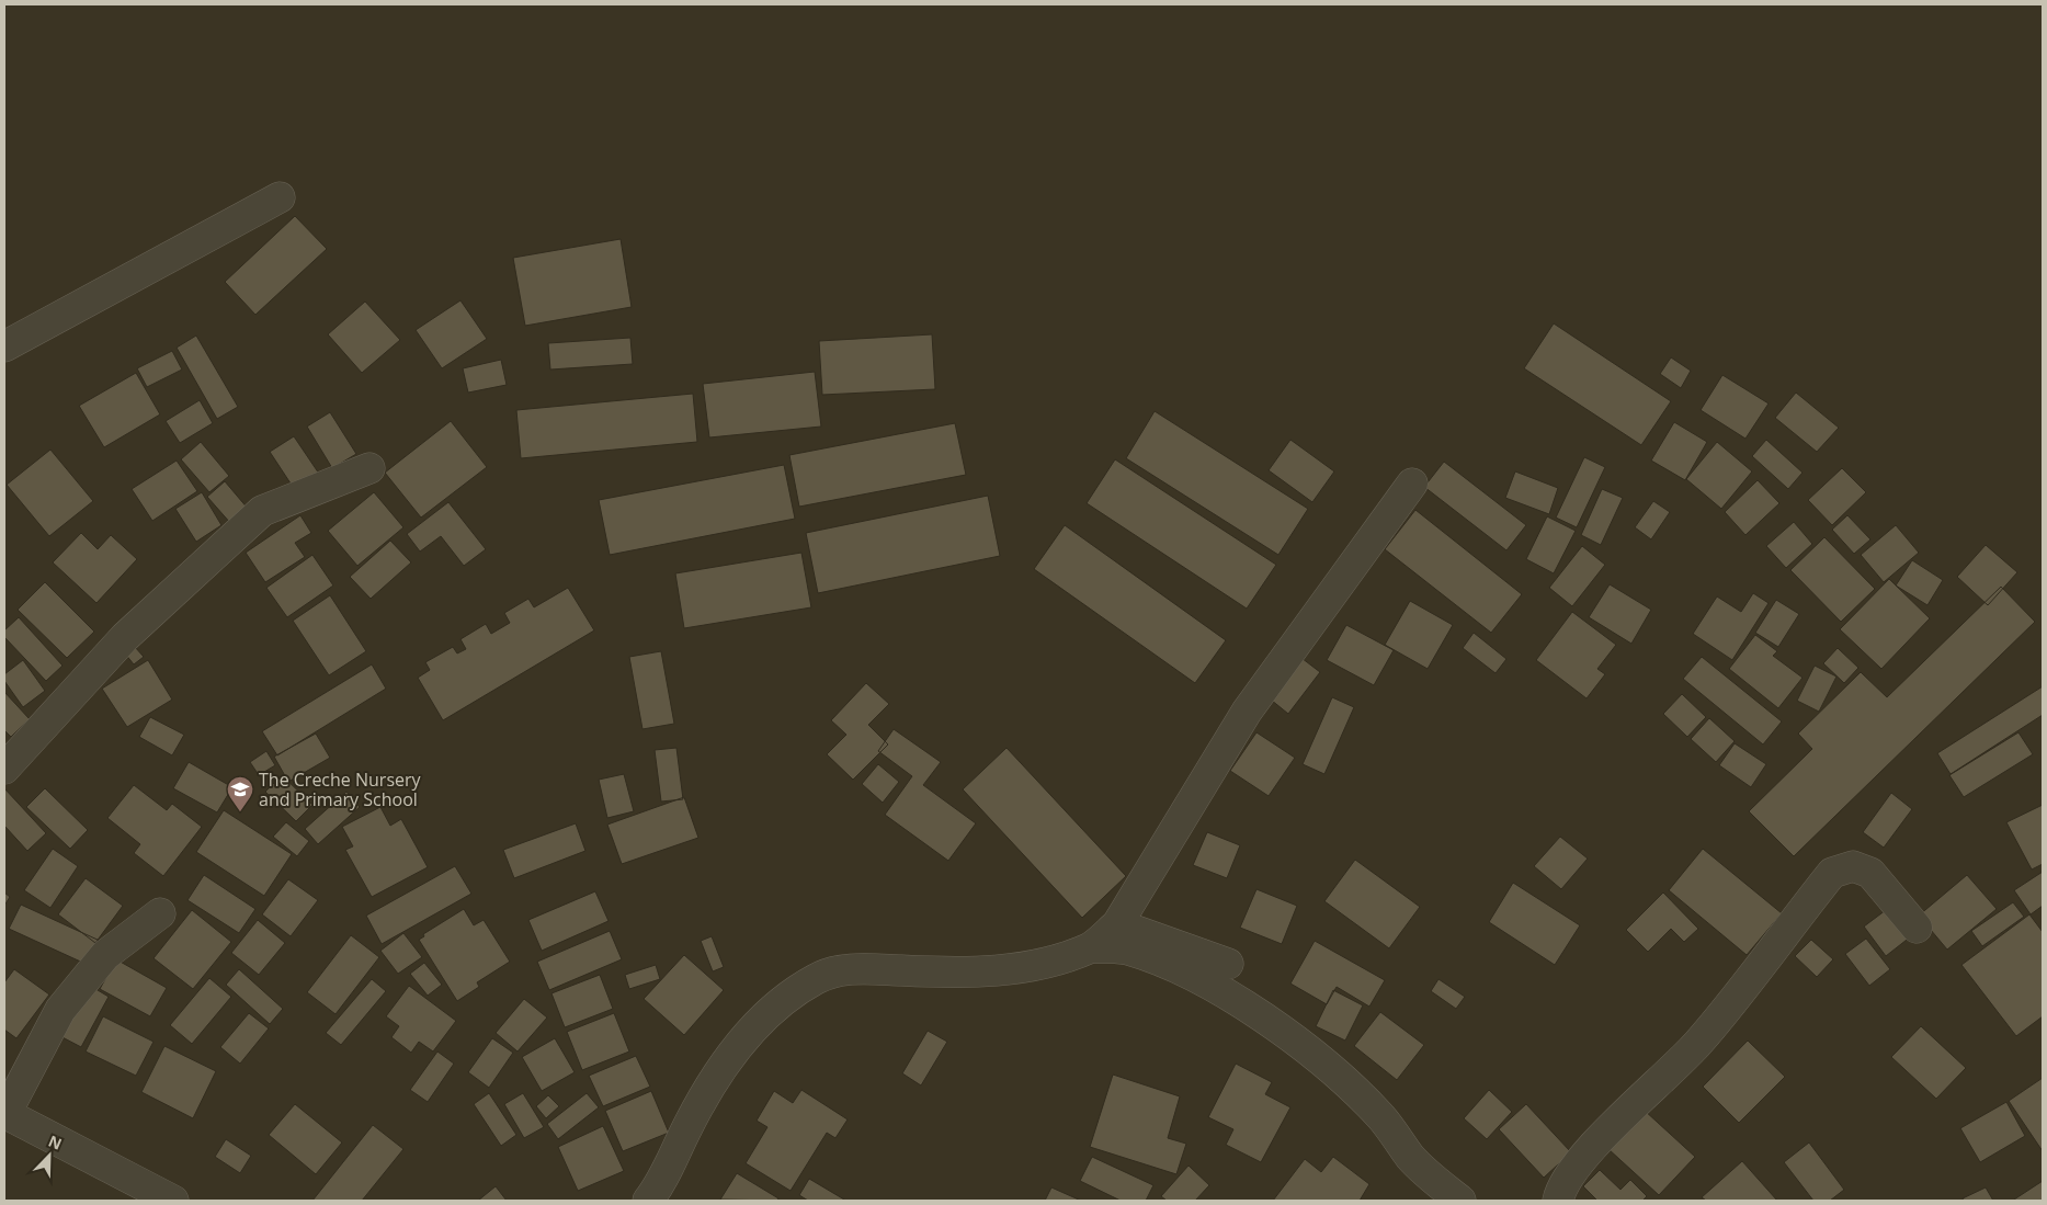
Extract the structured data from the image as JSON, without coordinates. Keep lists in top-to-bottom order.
{
  "places": {
    "school or university": ["The Creche Nursery and Primary School"]
  },
  "north": "top right"
}
